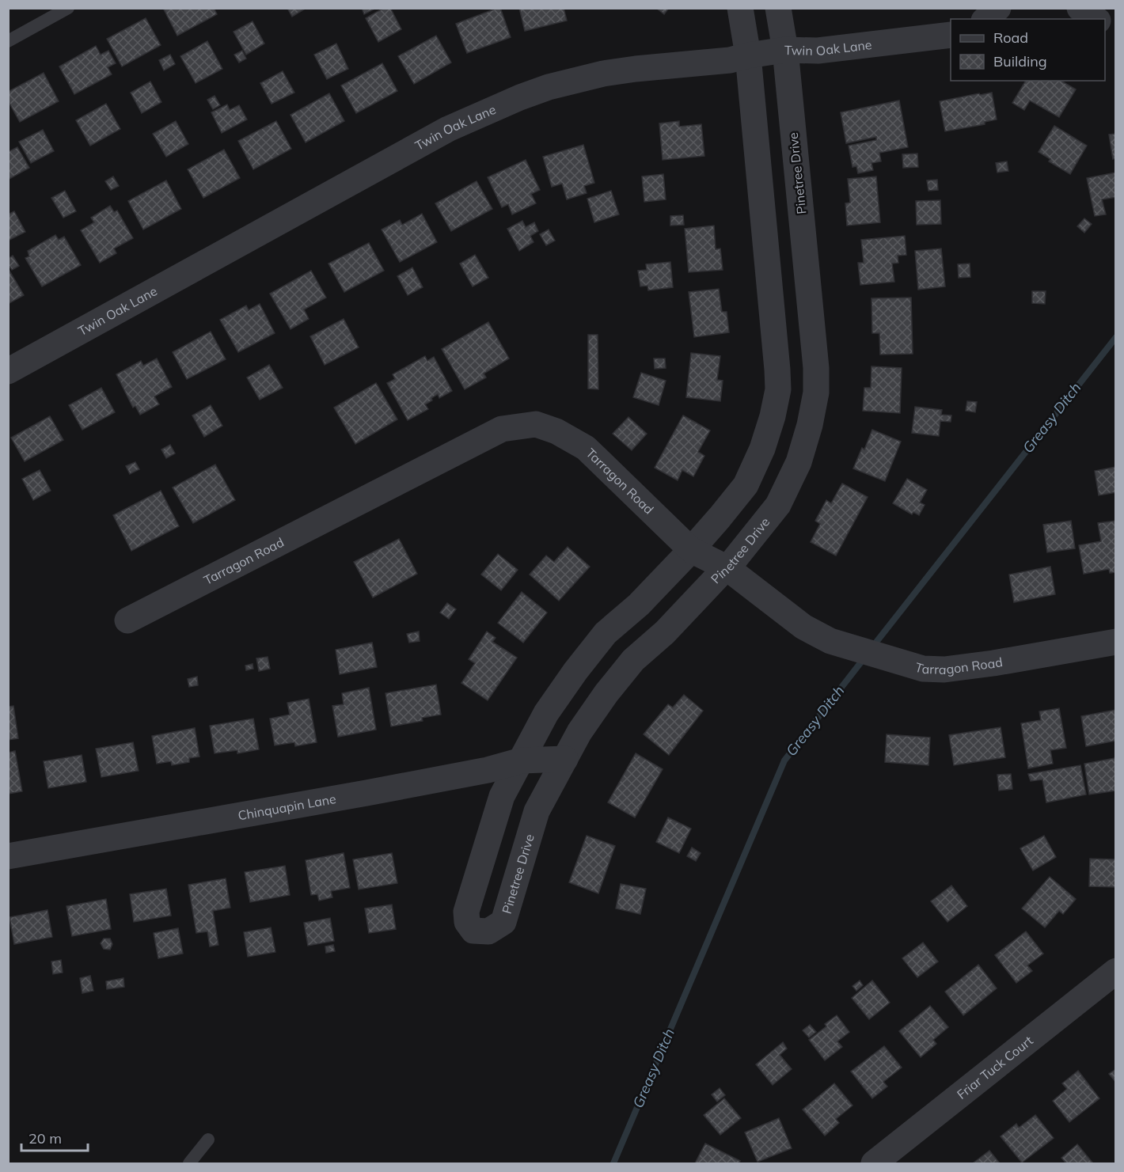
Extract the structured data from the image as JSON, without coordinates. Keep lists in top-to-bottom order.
{
  "streets": {
    "street": [
      "Twin Oak Lane",
      "Pinetree Drive",
      "Tarragon Road",
      "Chinquapin Lane",
      "Friar Tuck Court"
    ]
  },
  "crossings": [
    ["Twin Oak Lane", "Pinetree Drive"],
    ["Pinetree Drive", "Tarragon Road"],
    ["Pinetree Drive", "Chinquapin Lane"]
  ],
  "water": ["Greasy Ditch"],
  "legend": ["Road", "Building"],
  "scale_bar": "20 m"
}
